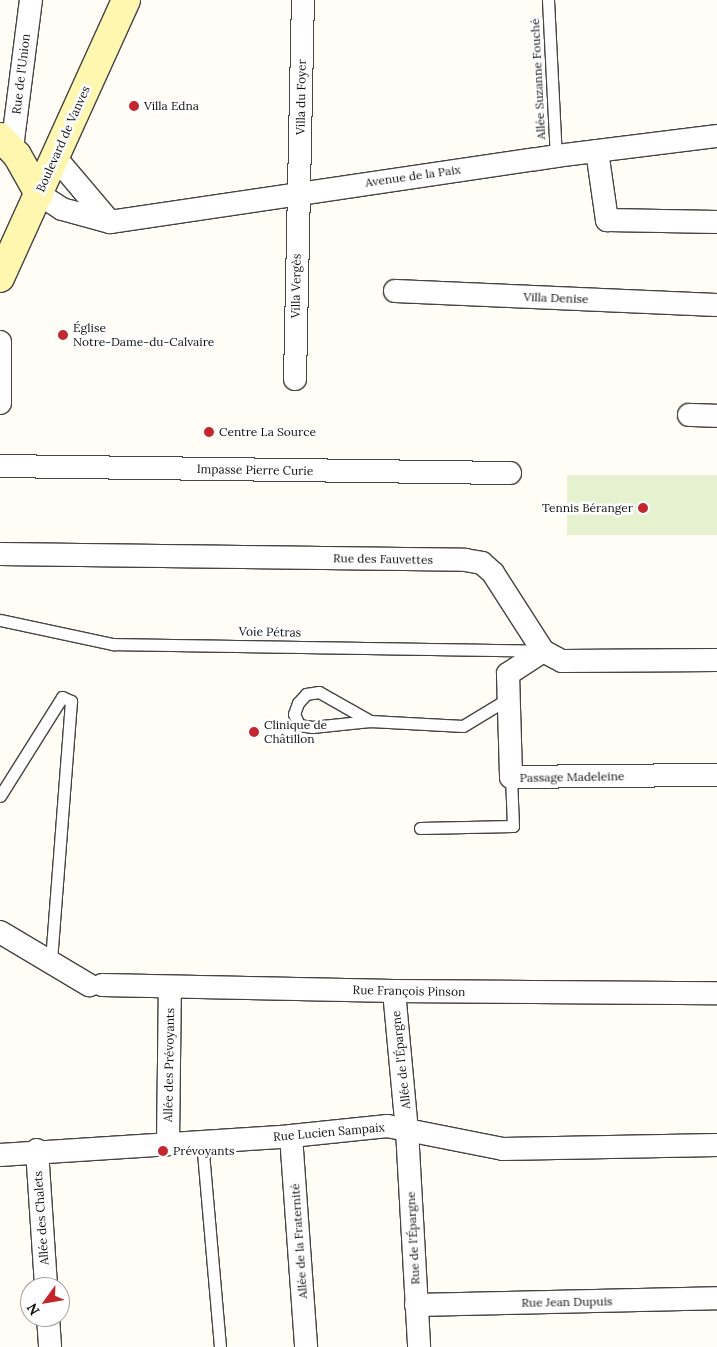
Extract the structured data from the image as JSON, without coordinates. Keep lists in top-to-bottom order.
{
  "streets": {
    "main road": ["Boulevard de Vanves"],
    "street": [
      "Rue de l'Union",
      "Villa du Foyer",
      "Avenue de la Paix",
      "Villa Vergès",
      "Villa Denise",
      "Impasse Pierre Curie",
      "Rue des Fauvettes",
      "Passage Madeleine",
      "Rue François Pinson",
      "Allée de l'Épargne",
      "Allée des Prévoyants",
      "Rue Lucien Sampaix",
      "Allée des Chalets",
      "Rue de l'Épargne",
      "Allée de la Fraternité",
      "Rue Jean Dupuis"
    ],
    "lane": ["Allée Suzanne Fouché", "Voie Pétras"]
  },
  "crossings": [
    ["Allée Suzanne Fouché", "Avenue de la Paix"],
    ["Villa du Foyer", "Avenue de la Paix"],
    ["Villa du Foyer", "Villa Vergès"],
    ["Boulevard de Vanves", "Avenue de la Paix"],
    ["Avenue de la Paix", "Villa Vergès"],
    ["Rue des Fauvettes", "Voie Pétras"],
    ["Rue des Fauvettes", "Passage Madeleine"],
    ["Voie Pétras", "Passage Madeleine"],
    ["Rue François Pinson", "Allée de l'Épargne"],
    ["Rue François Pinson", "Allée des Prévoyants"],
    ["Allée de l'Épargne", "Rue Lucien Sampaix"],
    ["Allée de l'Épargne", "Rue de l'Épargne"],
    ["Allée des Prévoyants", "Rue Lucien Sampaix"],
    ["Rue Lucien Sampaix", "Allée des Chalets"],
    ["Rue Lucien Sampaix", "Rue de l'Épargne"],
    ["Rue Lucien Sampaix", "Allée de la Fraternité"],
    ["Rue de l'Épargne", "Rue Jean Dupuis"]
  ],
  "places": [
    "Villa Edna",
    "Église Notre-Dame-du-Calvaire",
    "Centre La Source",
    "Tennis Béranger",
    "Clinique de Châtillon",
    "Prévoyants"
  ],
  "north": "bottom left"
}
